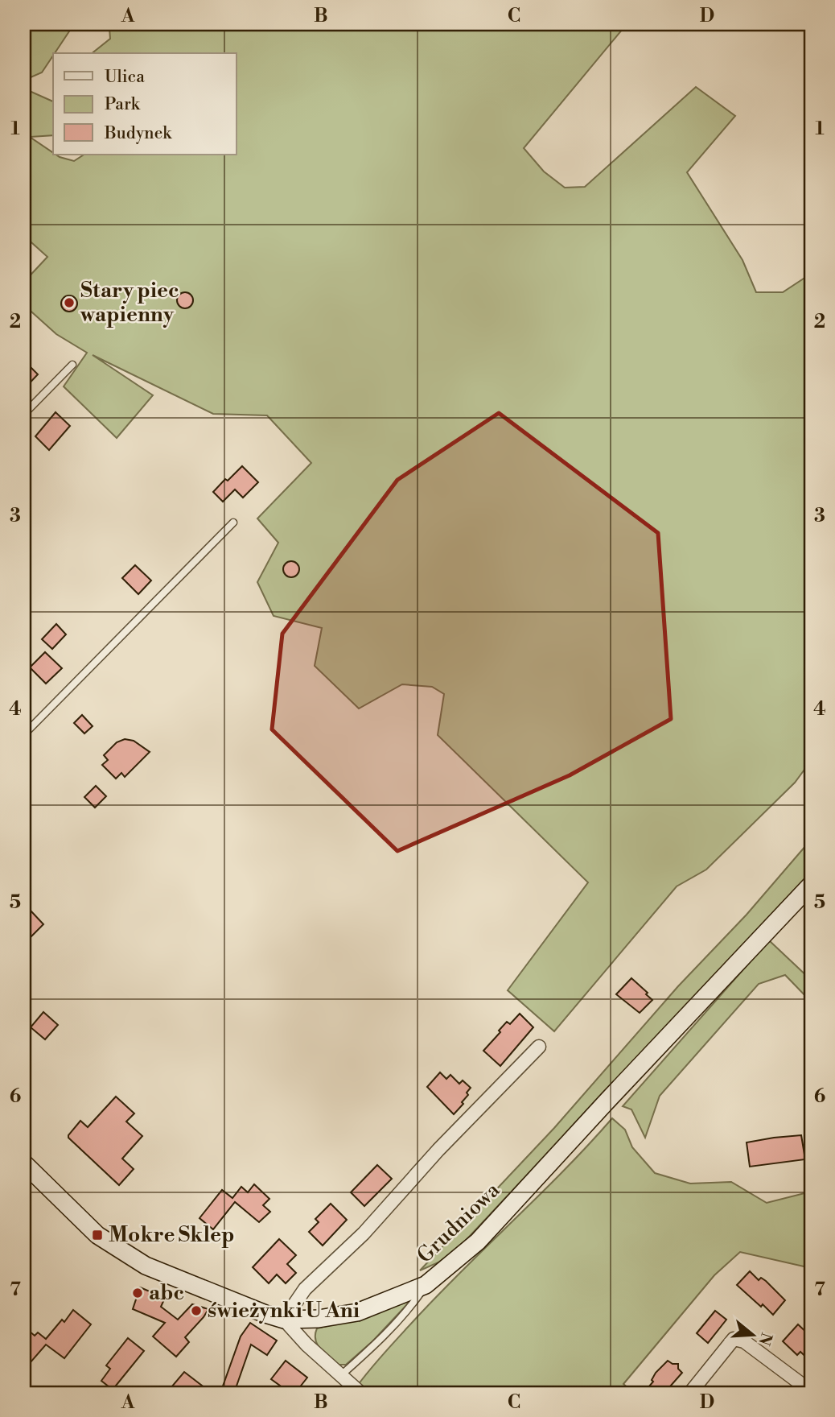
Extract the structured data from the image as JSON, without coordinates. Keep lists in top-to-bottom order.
{
  "streets": {
    "street": ["Grudniowa"]
  },
  "places": {
    "other": ["Stary piec wapienny", "abc", "świeżynki U Ani"],
    "transit": ["Mokre Sklep"]
  },
  "legend": ["Ulica", "Park", "Budynek"],
  "north": "right",
  "grid": {
    "columns": [
      "A",
      "B",
      "C",
      "D"
    ],
    "rows": [
      "1",
      "2",
      "3",
      "4",
      "5",
      "6",
      "7"
    ]
  }
}
